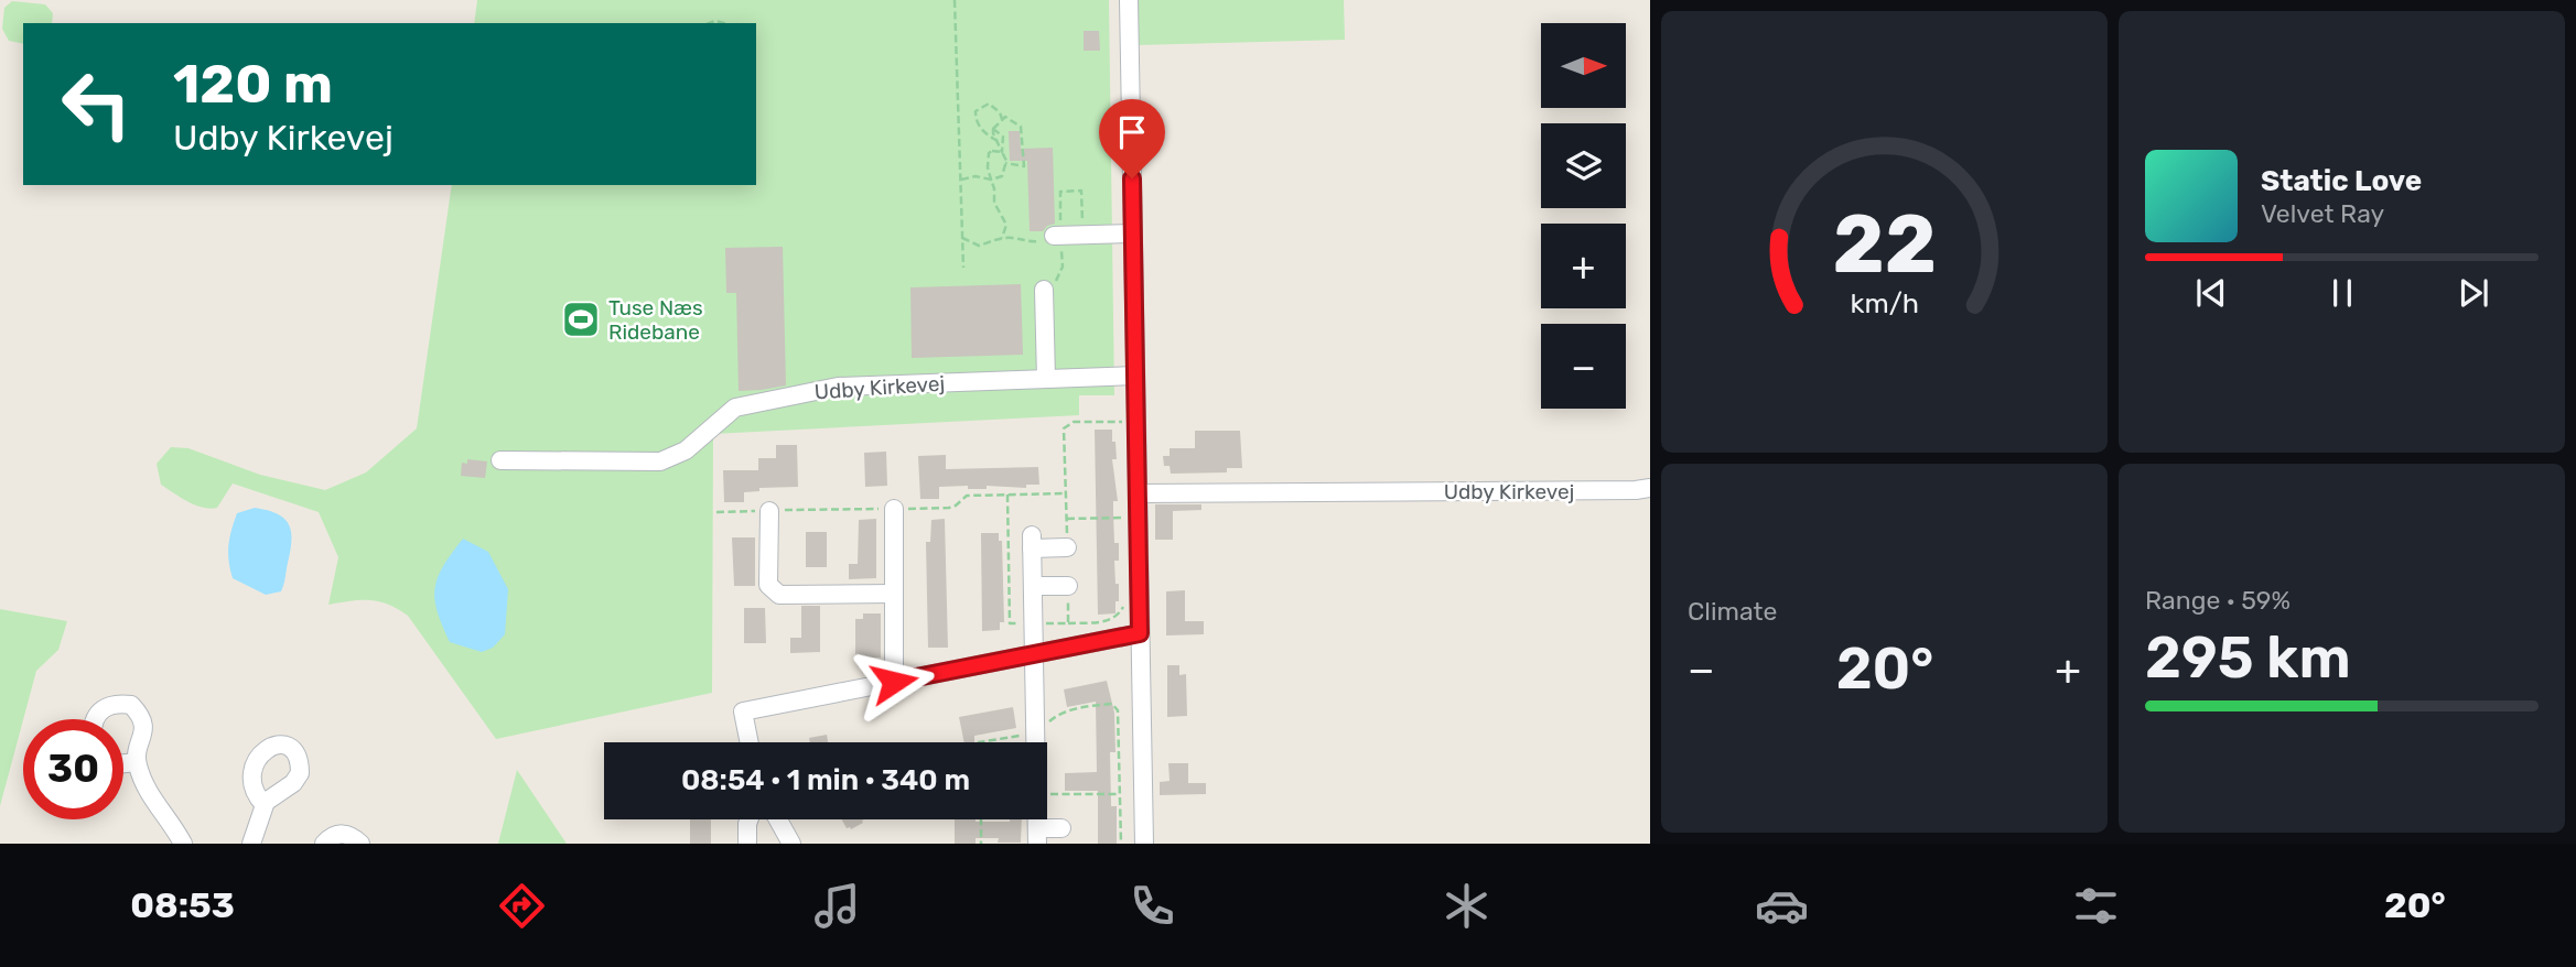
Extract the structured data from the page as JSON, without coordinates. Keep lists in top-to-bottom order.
{
  "streets": {
    "street": ["Udby Kirkevej"]
  },
  "places": {
    "sports": ["Tuse Næs Ridebane"]
  },
  "north": "right",
  "page": {
    "map_buttons": ["+", "−"],
    "turn": ["120 m", "Udby Kirkevej"],
    "song": ["Static Love", "Velvet Ray"],
    "tile": [
      "Climate",
      ["Range · 59%", "295 km"]
    ],
    "heat": ["−", "20°", "+"],
    "limit": "30",
    "trip": "08:54 · 1 min · 340 m",
    "tabs": ["08:53", "20°"],
    "gauge": ["22", "km/h"]
  }
}
